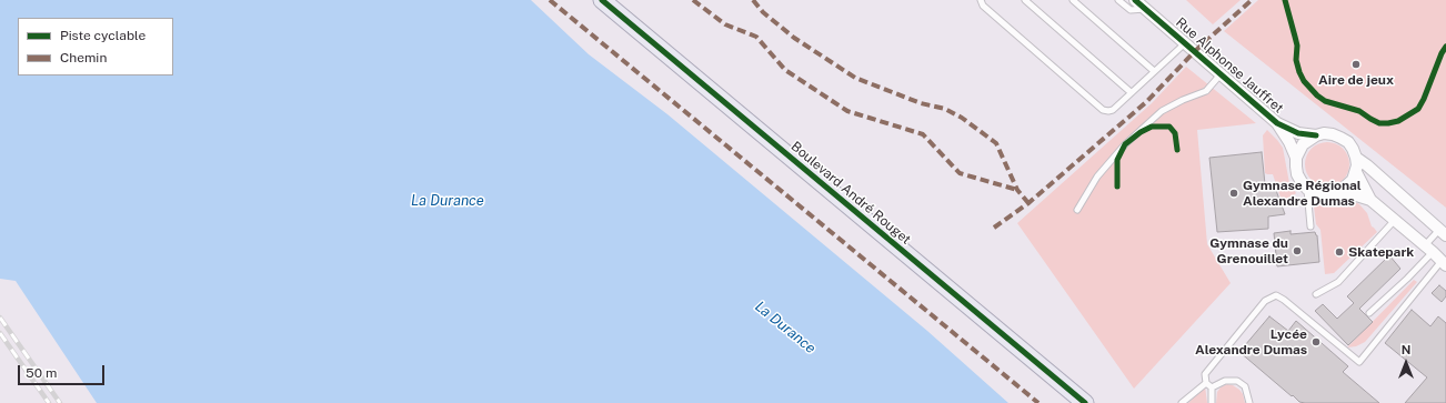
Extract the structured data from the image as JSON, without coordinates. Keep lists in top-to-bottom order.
{
  "streets": {
    "main road": ["Boulevard André Rouget"],
    "street": ["Rue Alphonse Jauffret"]
  },
  "water": ["La Durance"],
  "places": [
    "Aire de jeux",
    "Gymnase Régional Alexandre Dumas",
    "Gymnase du Grenouillet",
    "Skatepark",
    "Lycée Alexandre Dumas"
  ],
  "legend": ["Piste cyclable", "Chemin"],
  "scale_bar": "50 m",
  "north": "top"
}
